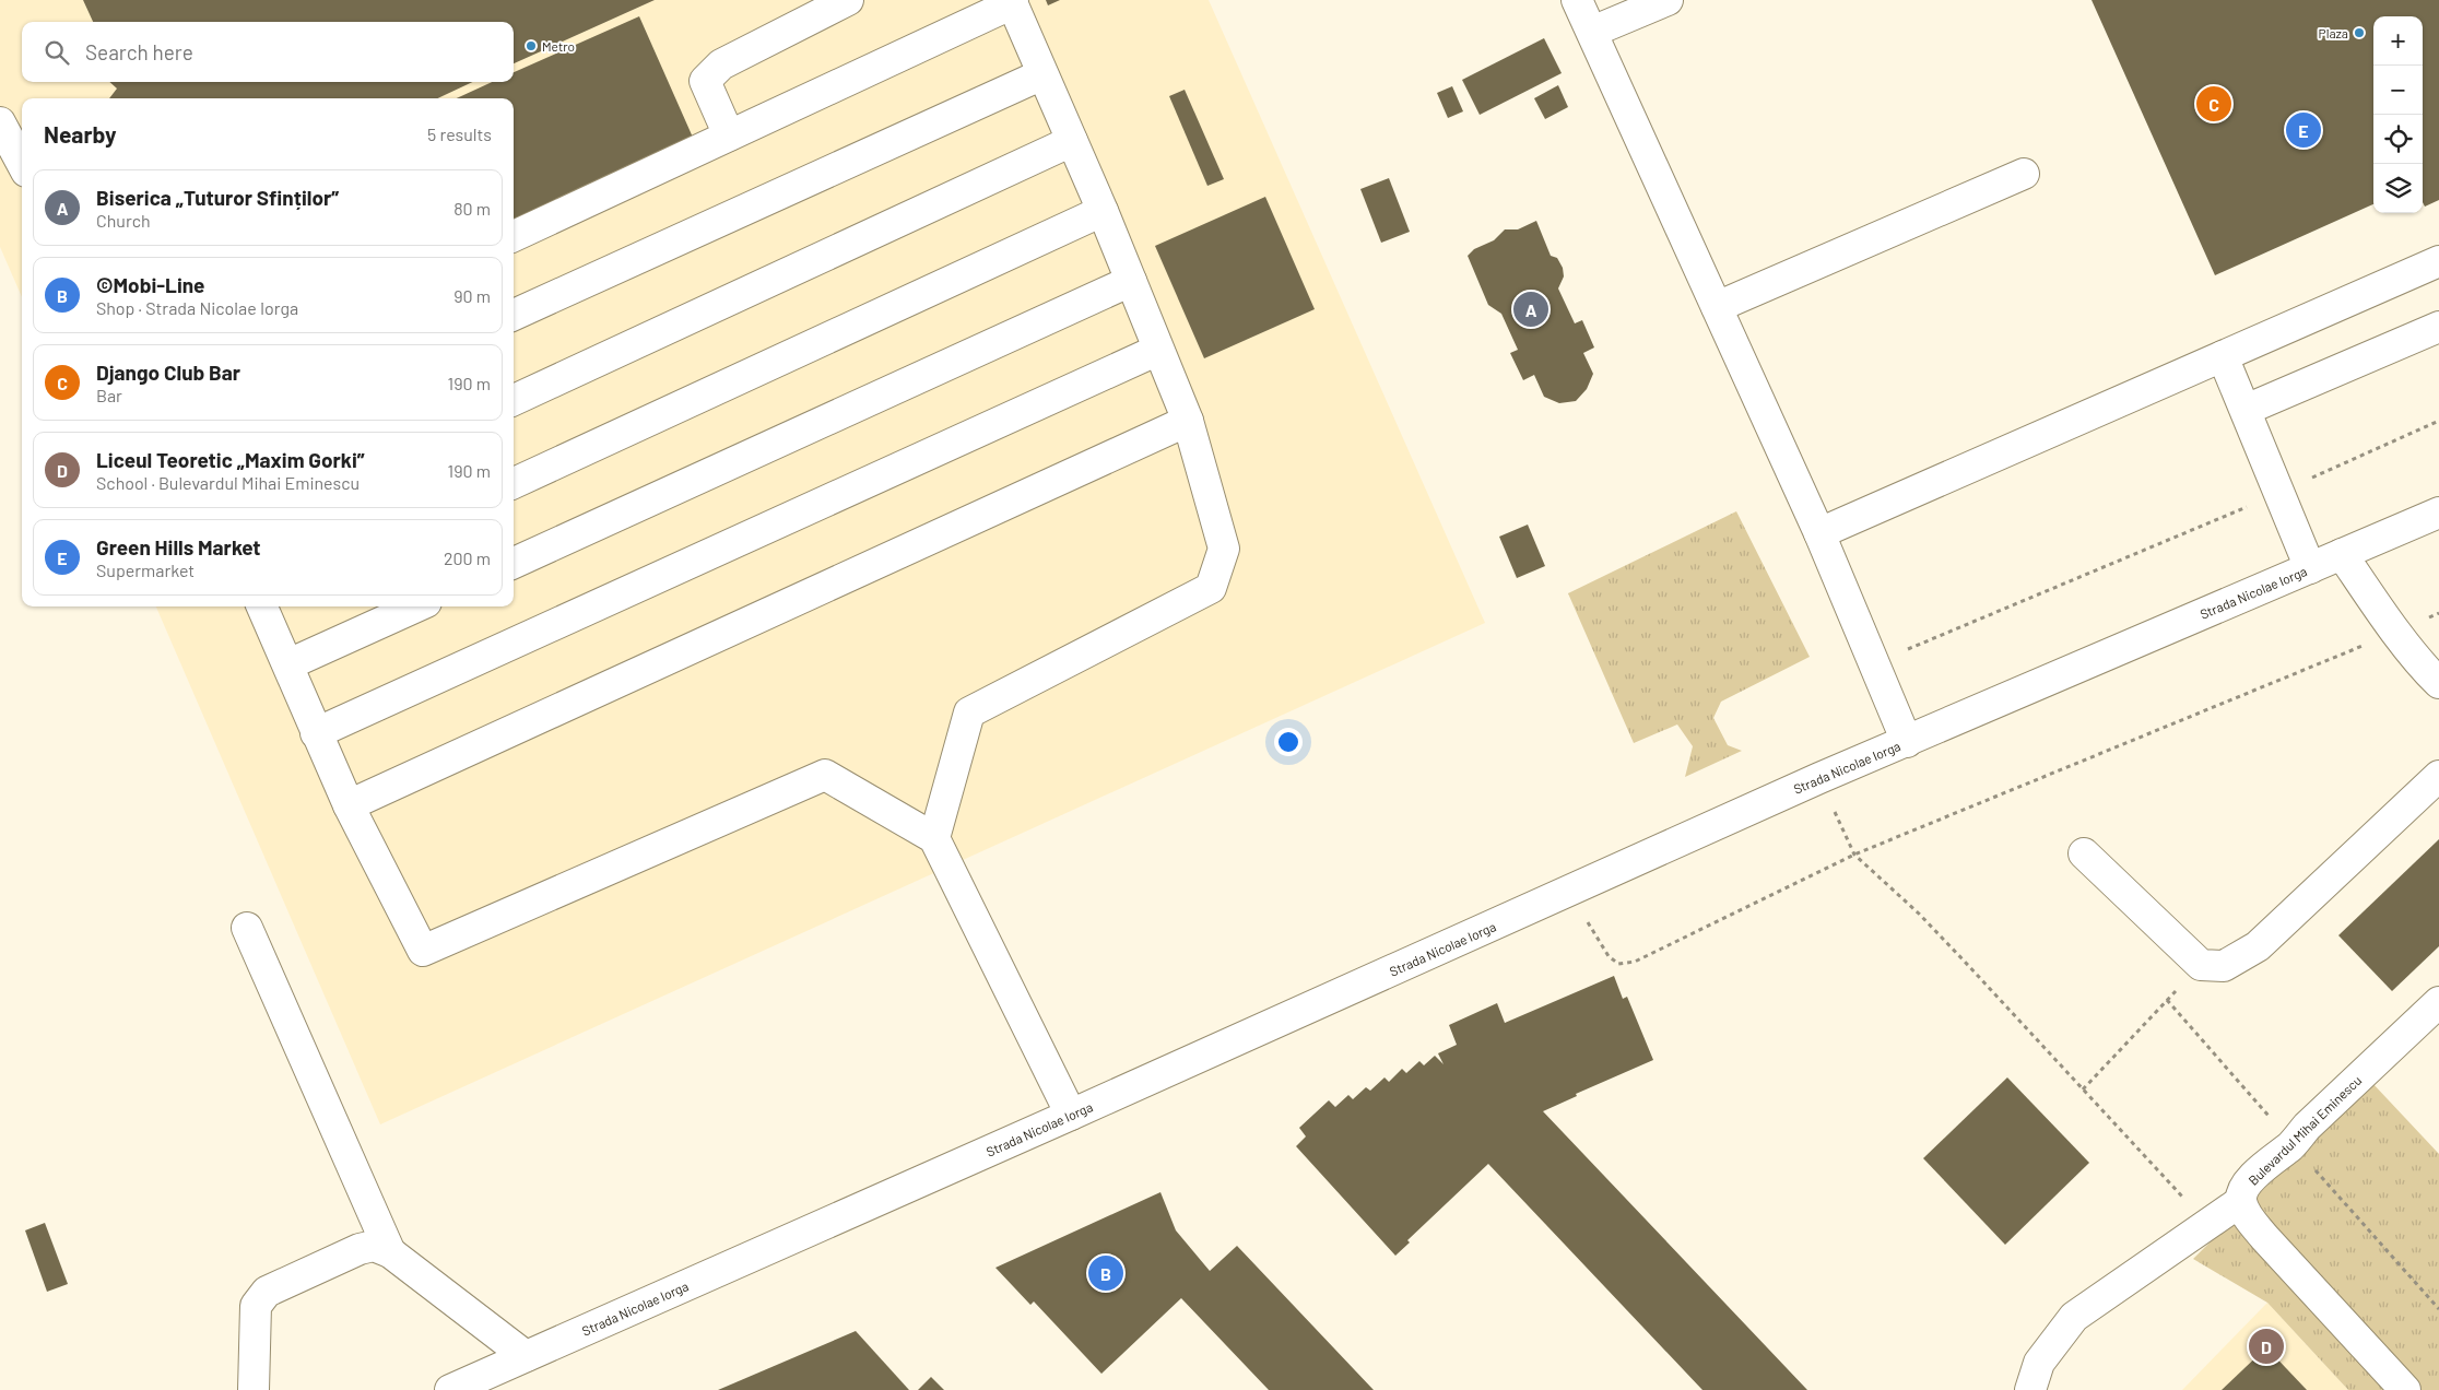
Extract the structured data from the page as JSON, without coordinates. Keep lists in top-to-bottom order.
{
  "streets": {
    "main road": ["Strada Nicolae Iorga", "Bulevardul Mihai Eminescu"]
  },
  "places": ["Plaza", "Metro"],
  "page": {
    "map_buttons": ["+", "−"],
    "search": "Search here",
    "pins": [
      "C",
      "E",
      "A",
      "B",
      "D"
    ],
    "heading": ["Nearby", "5 results"],
    "list": [
      {
        "mark": "A",
        "name": "Biserica „Tuturor Sfinților”",
        "note": "Church",
        "value": "80 m"
      },
      {
        "mark": "B",
        "name": "©Mobi-Line",
        "note": "Shop · Strada Nicolae Iorga",
        "value": "90 m"
      },
      {
        "mark": "C",
        "name": "Django Club Bar",
        "note": "Bar",
        "value": "190 m"
      },
      {
        "mark": "D",
        "name": "Liceul Teoretic „Maxim Gorki”",
        "note": "School · Bulevardul Mihai Eminescu",
        "value": "190 m"
      },
      {
        "mark": "E",
        "name": "Green Hills Market",
        "note": "Supermarket",
        "value": "200 m"
      }
    ]
  }
}
